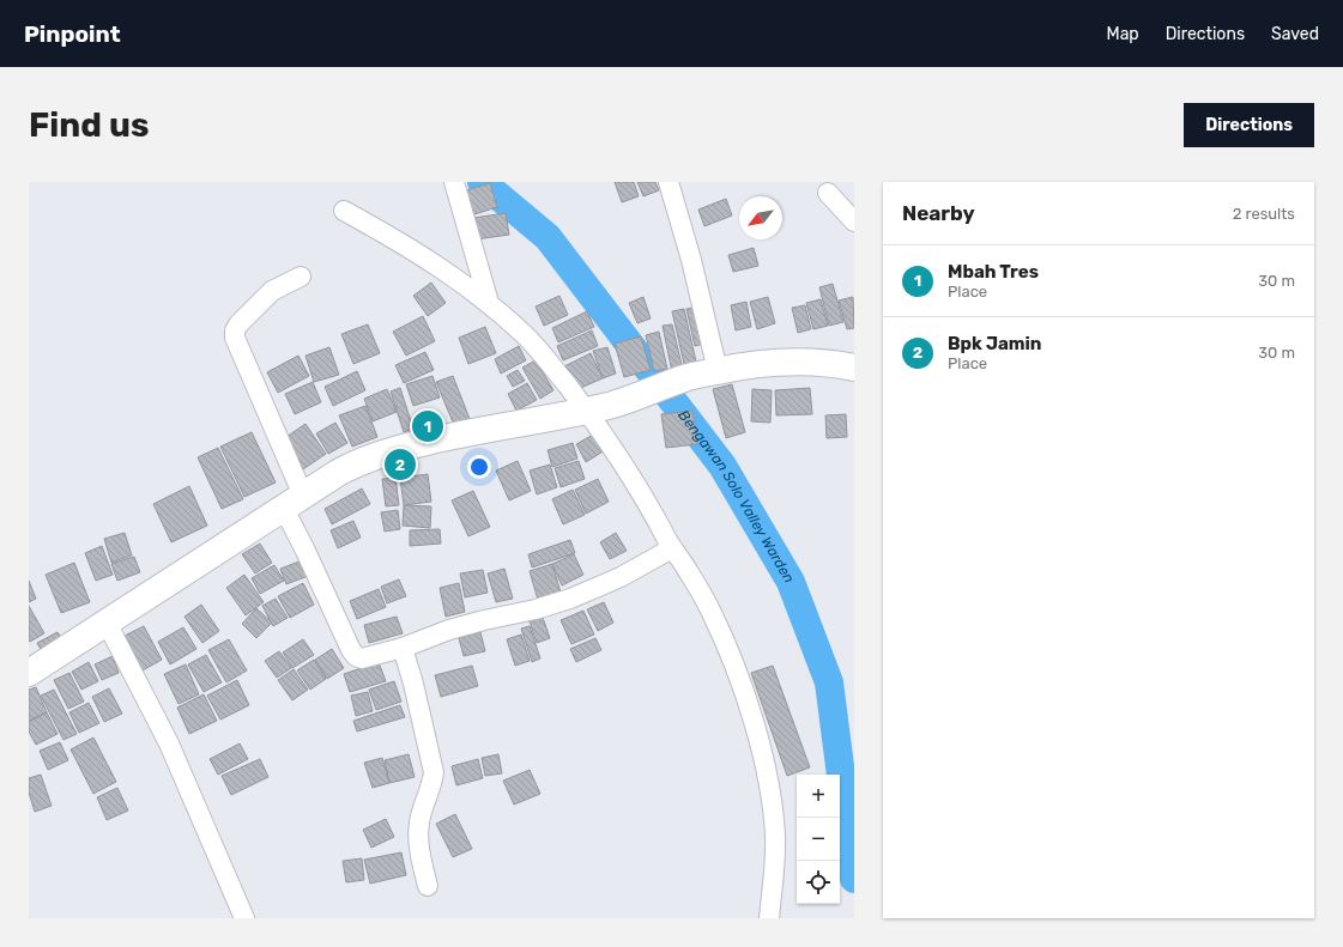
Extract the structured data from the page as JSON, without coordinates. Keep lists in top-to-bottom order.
{
  "water": ["Bengawan Solo Valley Warden"],
  "north": "bottom left",
  "page": {
    "header": "Pinpoint",
    "nav": ["Map", "Directions", "Saved"],
    "buttons": "Directions",
    "title": "Find us",
    "heading": ["Nearby", "2 results"],
    "list": [
      {
        "mark": "1",
        "name": "Mbah Tres",
        "note": "Place",
        "value": "30 m"
      },
      {
        "mark": "2",
        "name": "Bpk Jamin",
        "note": "Place",
        "value": "30 m"
      }
    ],
    "pins": ["1", "2"],
    "map_buttons": ["+", "−"]
  }
}
